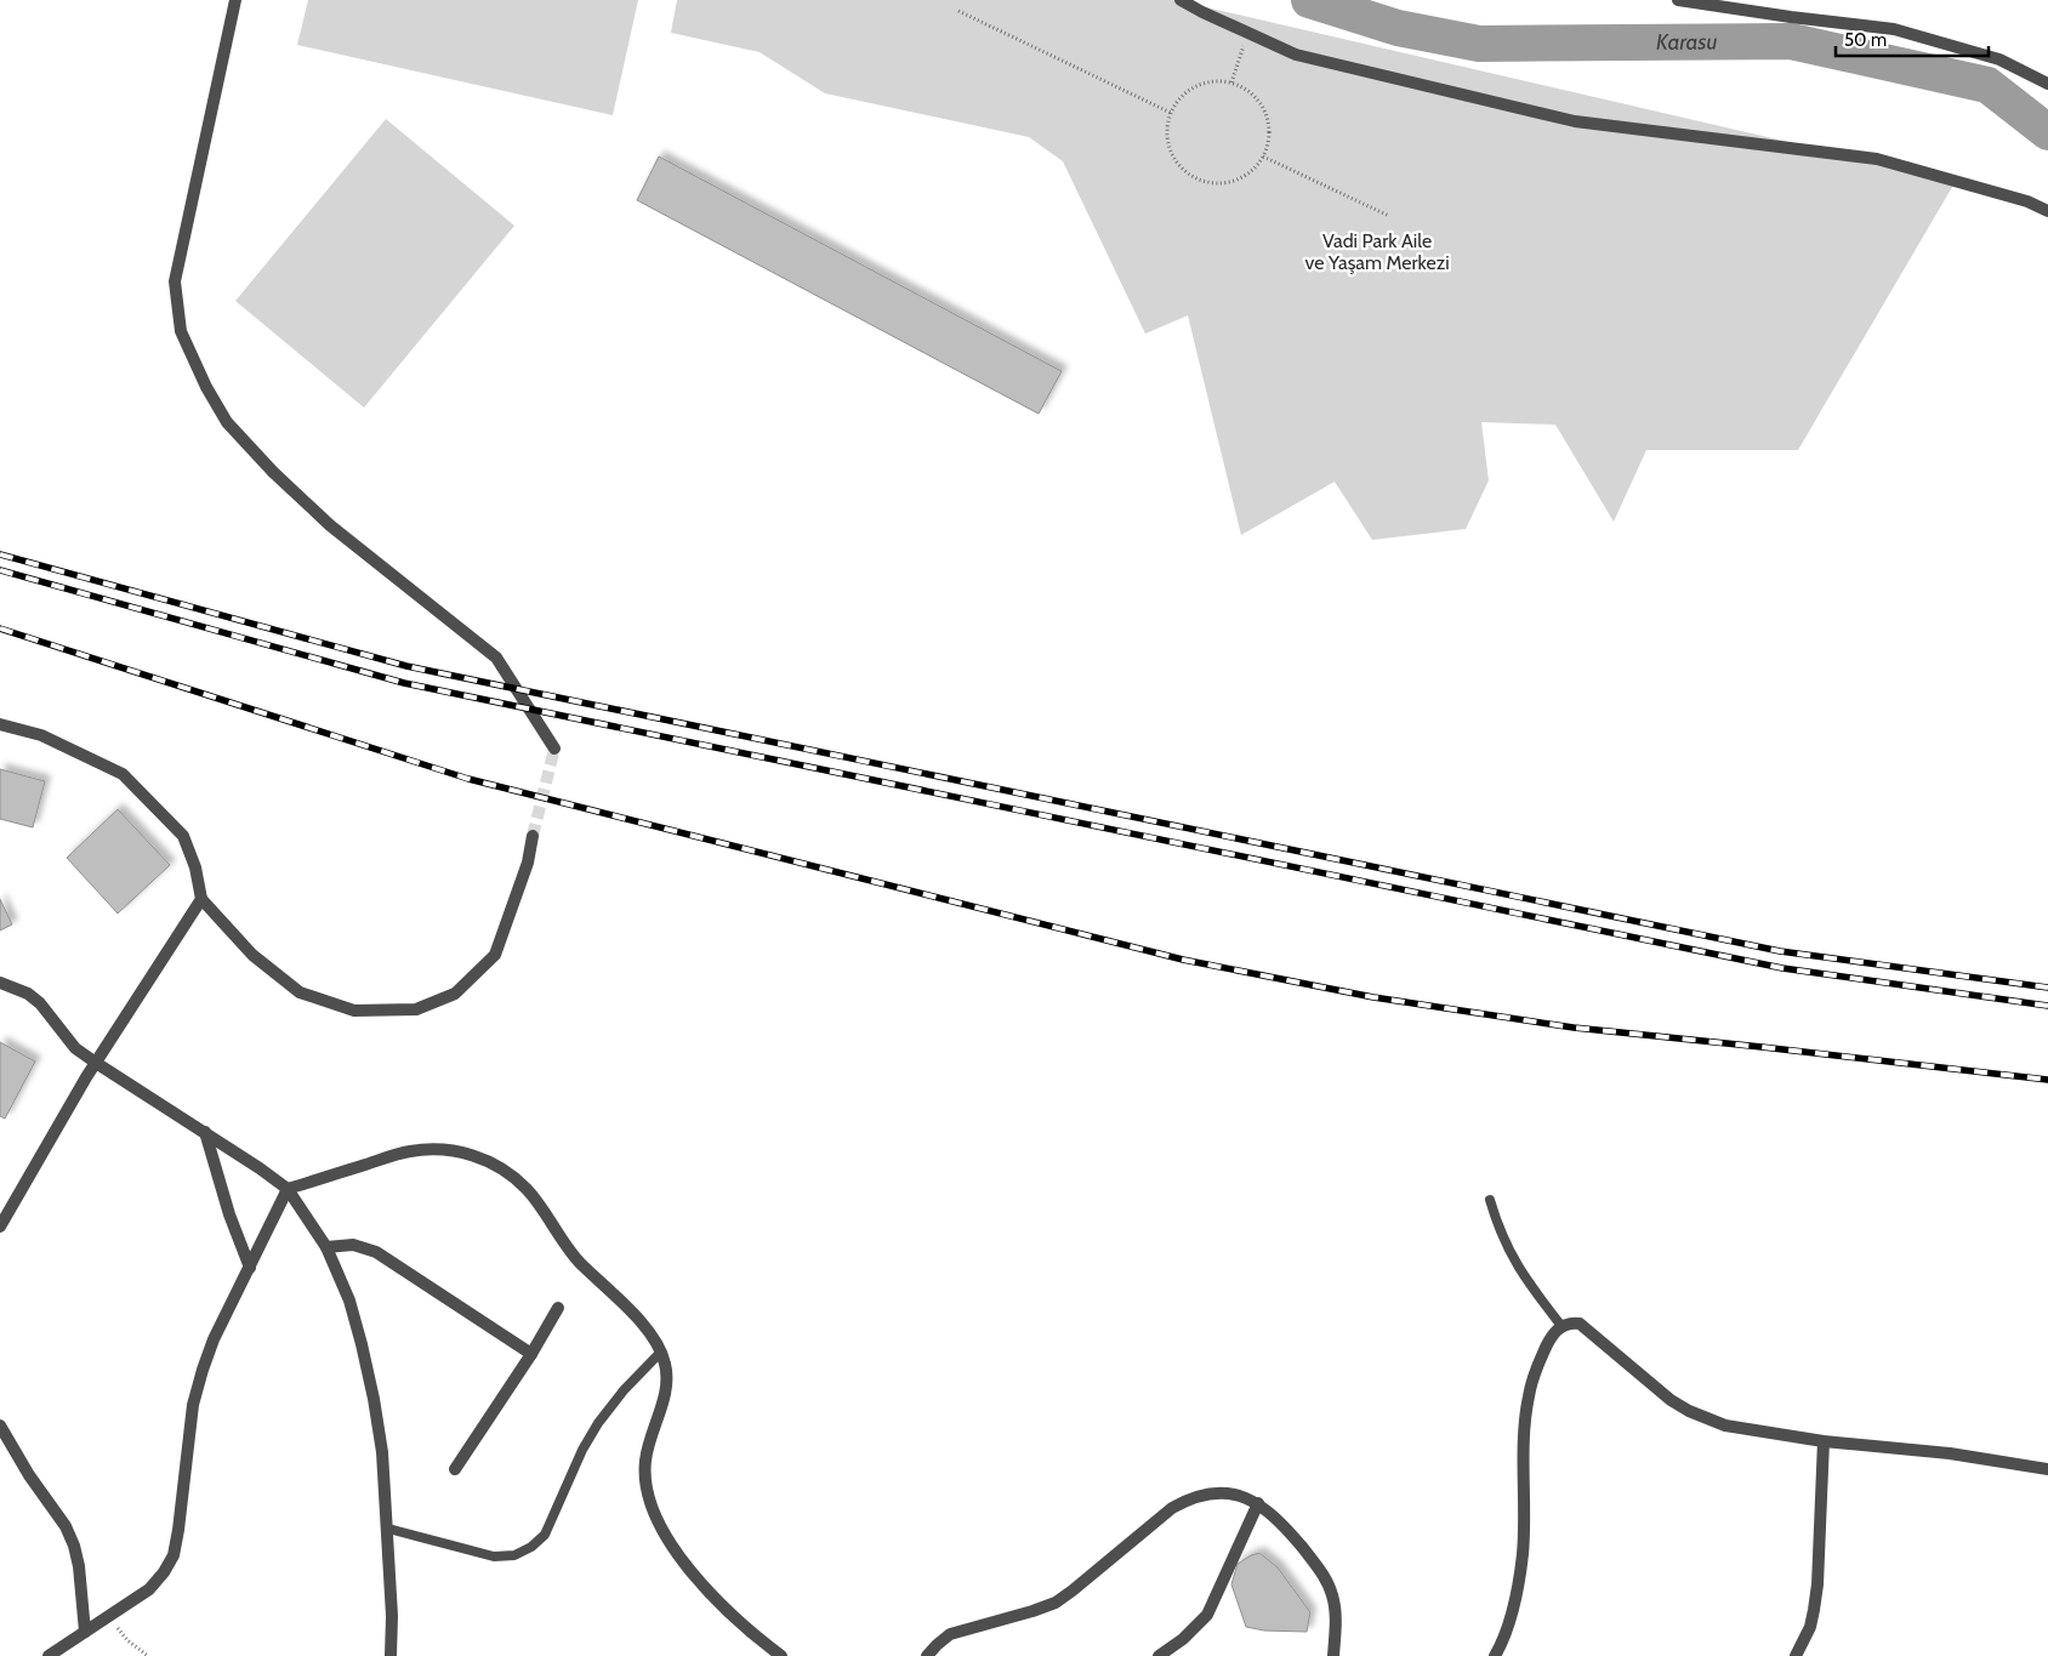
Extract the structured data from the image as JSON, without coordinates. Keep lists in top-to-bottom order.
{
  "water": ["Karasu"],
  "parks": ["Vadi Park Aile ve Yaşam Merkezi"],
  "scale_bar": "50 m"
}
